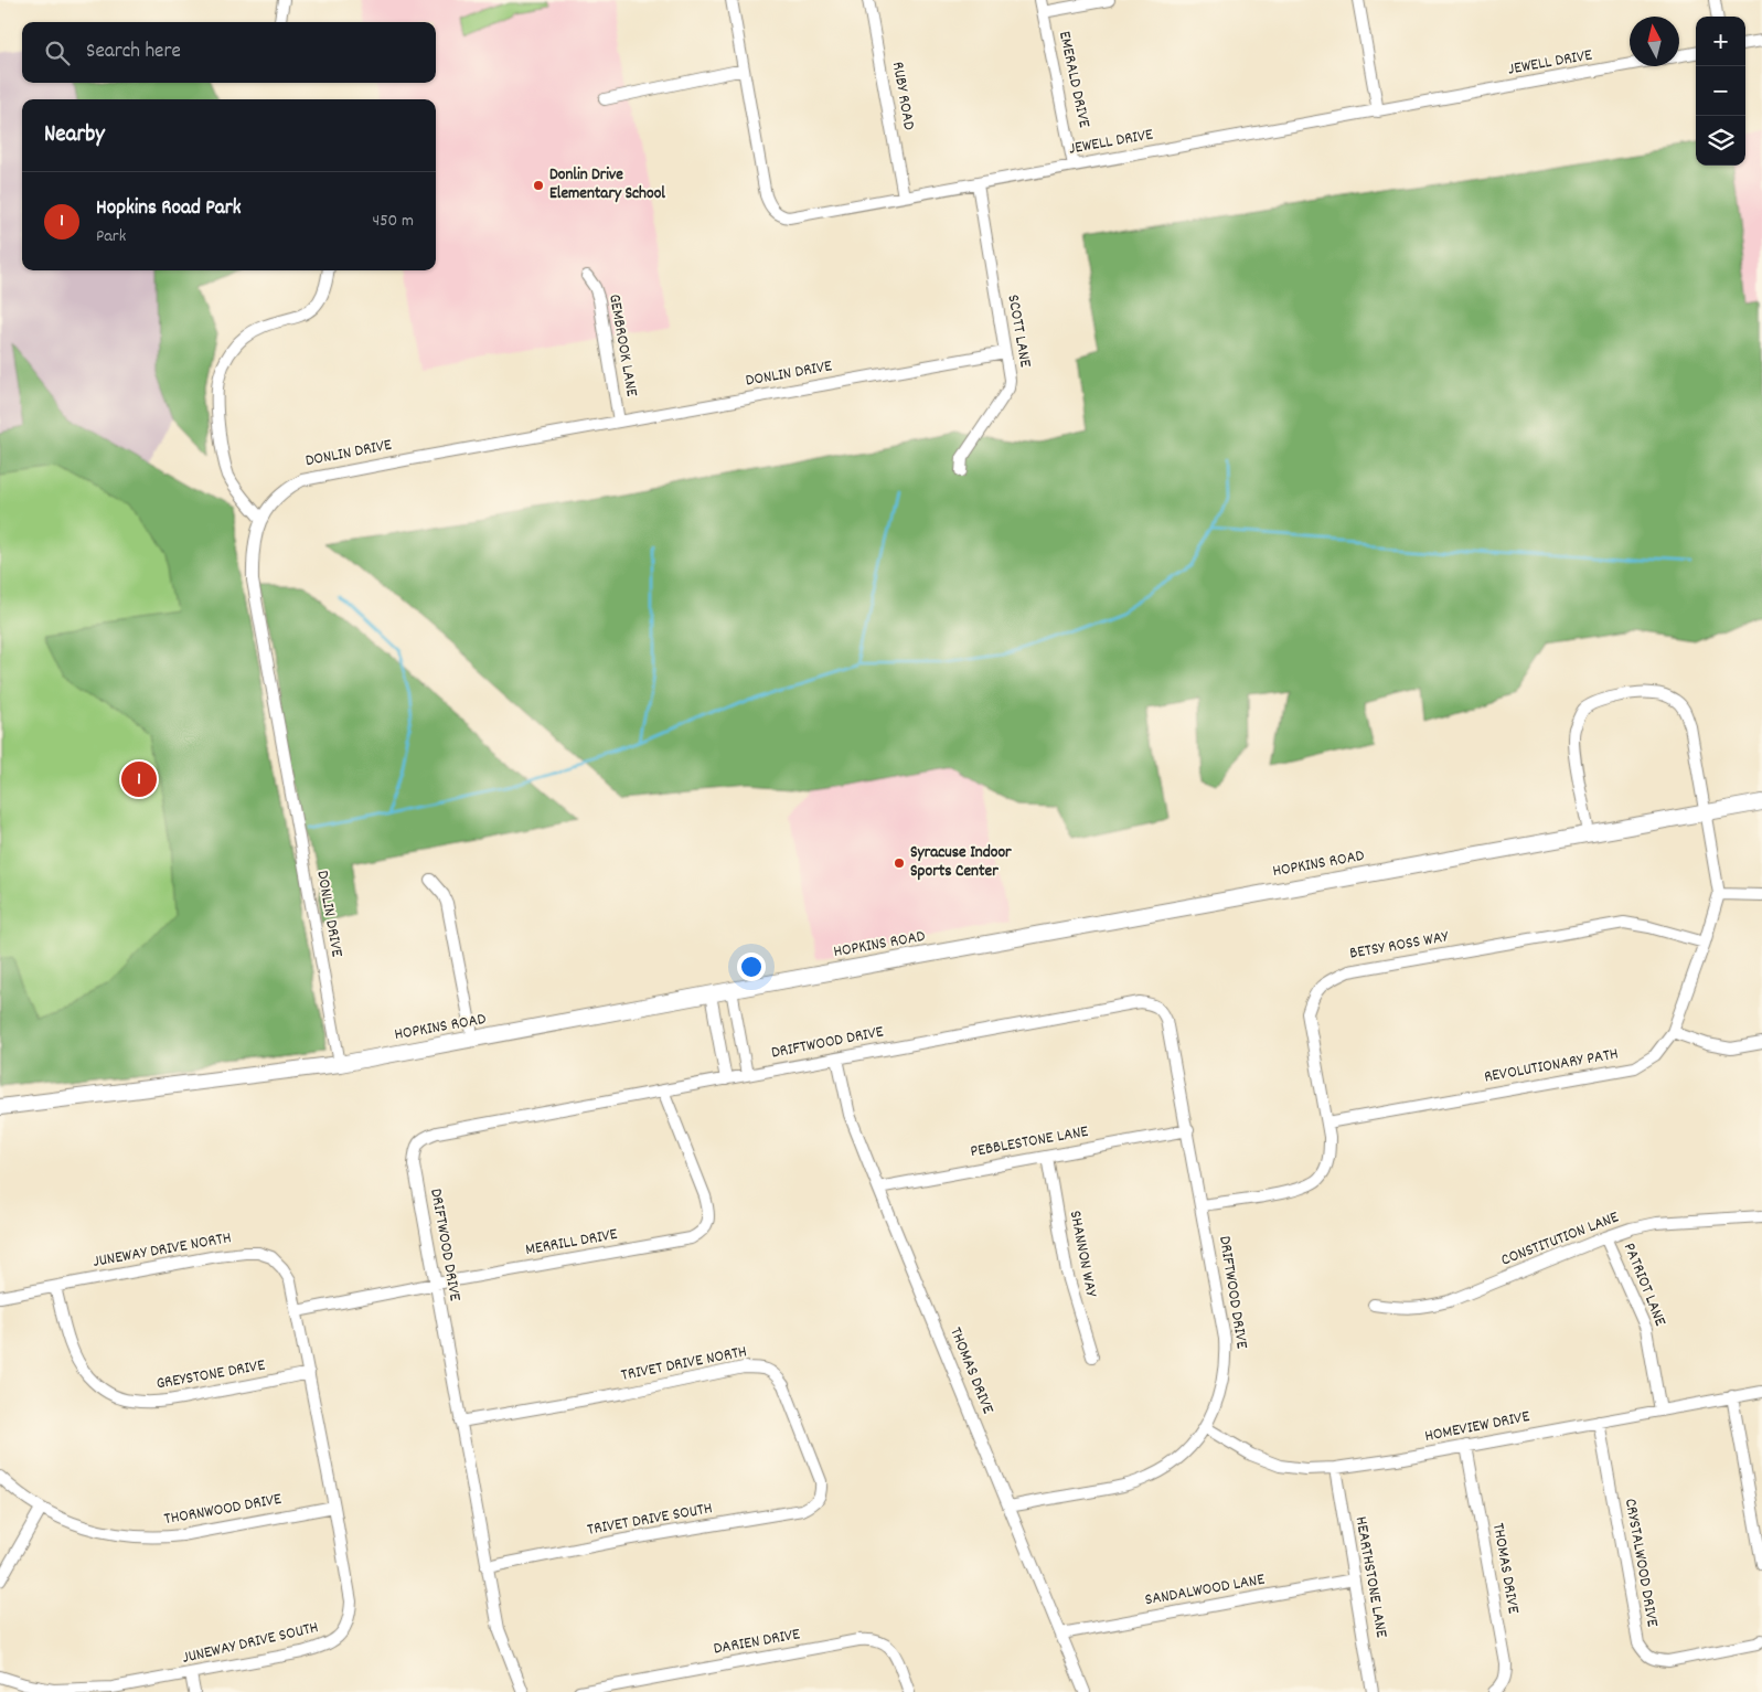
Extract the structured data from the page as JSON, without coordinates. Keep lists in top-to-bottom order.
{
  "streets": {
    "street": [
      "JEWELL DRIVE",
      "EMERALD DRIVE",
      "RUBY ROAD",
      "SCOTT LANE",
      "GEMBROOK LANE",
      "DONLIN DRIVE",
      "HOPKINS ROAD",
      "BETSY ROSS WAY",
      "DRIFTWOOD DRIVE",
      "REVOLUTIONARY PATH",
      "PEBBLESTONE LANE",
      "CONSTITUTION LANE",
      "MERRILL DRIVE",
      "JUNEWAY DRIVE NORTH",
      "SHANNON WAY",
      "PATRIOT LANE",
      "TRIVET DRIVE NORTH",
      "THOMAS DRIVE",
      "GREYSTONE DRIVE",
      "HOMEVIEW DRIVE",
      "THORNWOOD DRIVE",
      "TRIVET DRIVE SOUTH",
      "CRYSTALWOOD DRIVE",
      "HEARTHSTONE LANE",
      "SANDALWOOD LANE",
      "DARIEN DRIVE",
      "JUNEWAY DRIVE SOUTH"
    ]
  },
  "crossings": [
    ["JEWELL DRIVE", "EMERALD DRIVE"],
    ["JEWELL DRIVE", "RUBY ROAD"],
    ["JEWELL DRIVE", "SCOTT LANE"],
    ["SCOTT LANE", "DONLIN DRIVE"],
    ["GEMBROOK LANE", "DONLIN DRIVE"],
    ["DONLIN DRIVE", "HOPKINS ROAD"],
    ["HOPKINS ROAD", "REVOLUTIONARY PATH"],
    ["BETSY ROSS WAY", "DRIFTWOOD DRIVE"],
    ["BETSY ROSS WAY", "REVOLUTIONARY PATH"],
    ["DRIFTWOOD DRIVE", "PEBBLESTONE LANE"],
    ["DRIFTWOOD DRIVE", "MERRILL DRIVE"],
    ["DRIFTWOOD DRIVE", "TRIVET DRIVE NORTH"],
    ["DRIFTWOOD DRIVE", "THOMAS DRIVE"],
    ["DRIFTWOOD DRIVE", "HOMEVIEW DRIVE"],
    ["DRIFTWOOD DRIVE", "TRIVET DRIVE SOUTH"],
    ["PEBBLESTONE LANE", "SHANNON WAY"],
    ["PEBBLESTONE LANE", "THOMAS DRIVE"],
    ["CONSTITUTION LANE", "PATRIOT LANE"],
    ["MERRILL DRIVE", "JUNEWAY DRIVE NORTH"],
    ["JUNEWAY DRIVE NORTH", "GREYSTONE DRIVE"],
    ["JUNEWAY DRIVE NORTH", "JUNEWAY DRIVE SOUTH"],
    ["PATRIOT LANE", "HOMEVIEW DRIVE"],
    ["TRIVET DRIVE NORTH", "TRIVET DRIVE SOUTH"],
    ["THOMAS DRIVE", "HOMEVIEW DRIVE"],
    ["THOMAS DRIVE", "SANDALWOOD LANE"],
    ["GREYSTONE DRIVE", "JUNEWAY DRIVE SOUTH"],
    ["HOMEVIEW DRIVE", "CRYSTALWOOD DRIVE"],
    ["HOMEVIEW DRIVE", "HEARTHSTONE LANE"],
    ["THORNWOOD DRIVE", "JUNEWAY DRIVE SOUTH"],
    ["HEARTHSTONE LANE", "SANDALWOOD LANE"]
  ],
  "places": ["Donlin Drive Elementary School", "Syracuse Indoor Sports Center"],
  "north": "top",
  "page": {
    "map_buttons": ["+", "−"],
    "search": "Search here",
    "heading": "Nearby",
    "list": [
      {
        "mark": "1",
        "name": "Hopkins Road Park",
        "note": "Park",
        "value": "450 m"
      }
    ],
    "pins": "1"
  }
}
